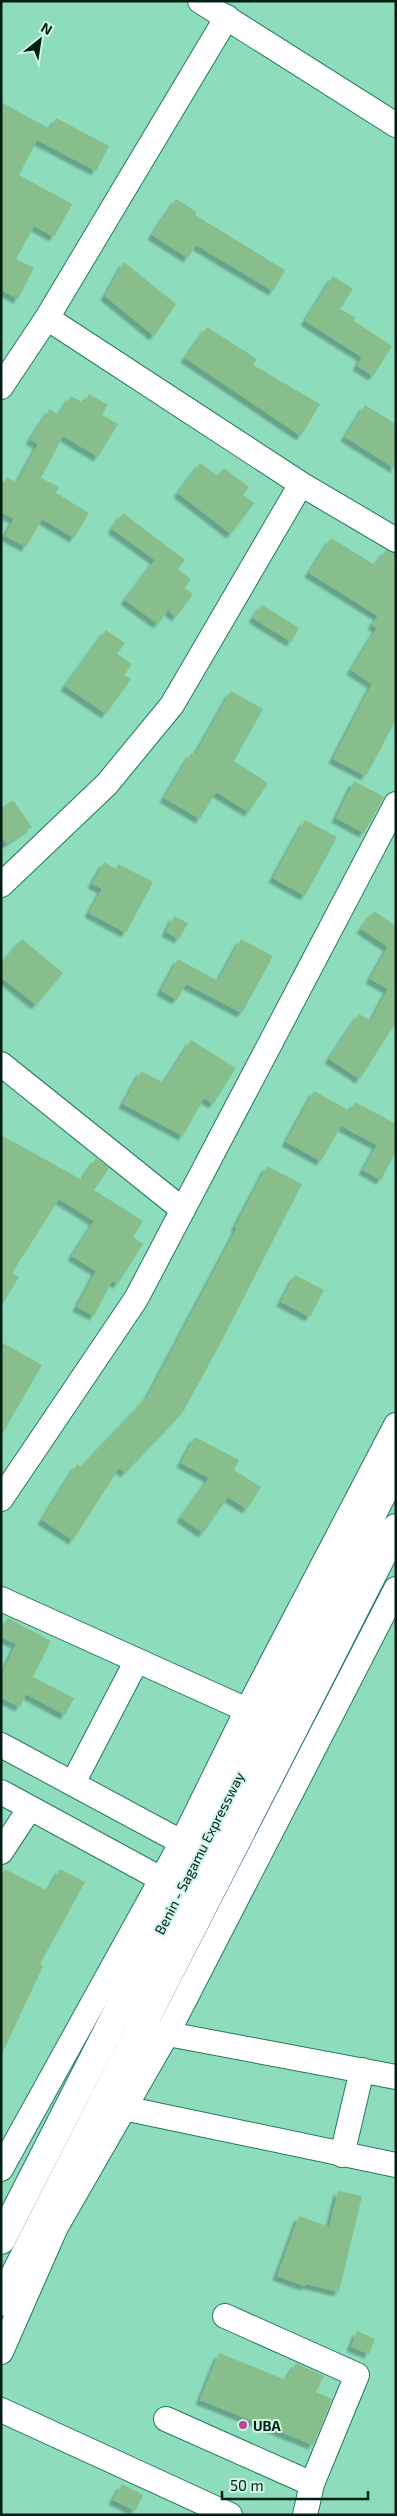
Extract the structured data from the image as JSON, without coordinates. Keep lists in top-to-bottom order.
{
  "streets": {
    "highway": ["Benin - Sagamu Expressway"]
  },
  "places": ["UBA"],
  "scale_bar": "50 m",
  "north": "top right"
}
